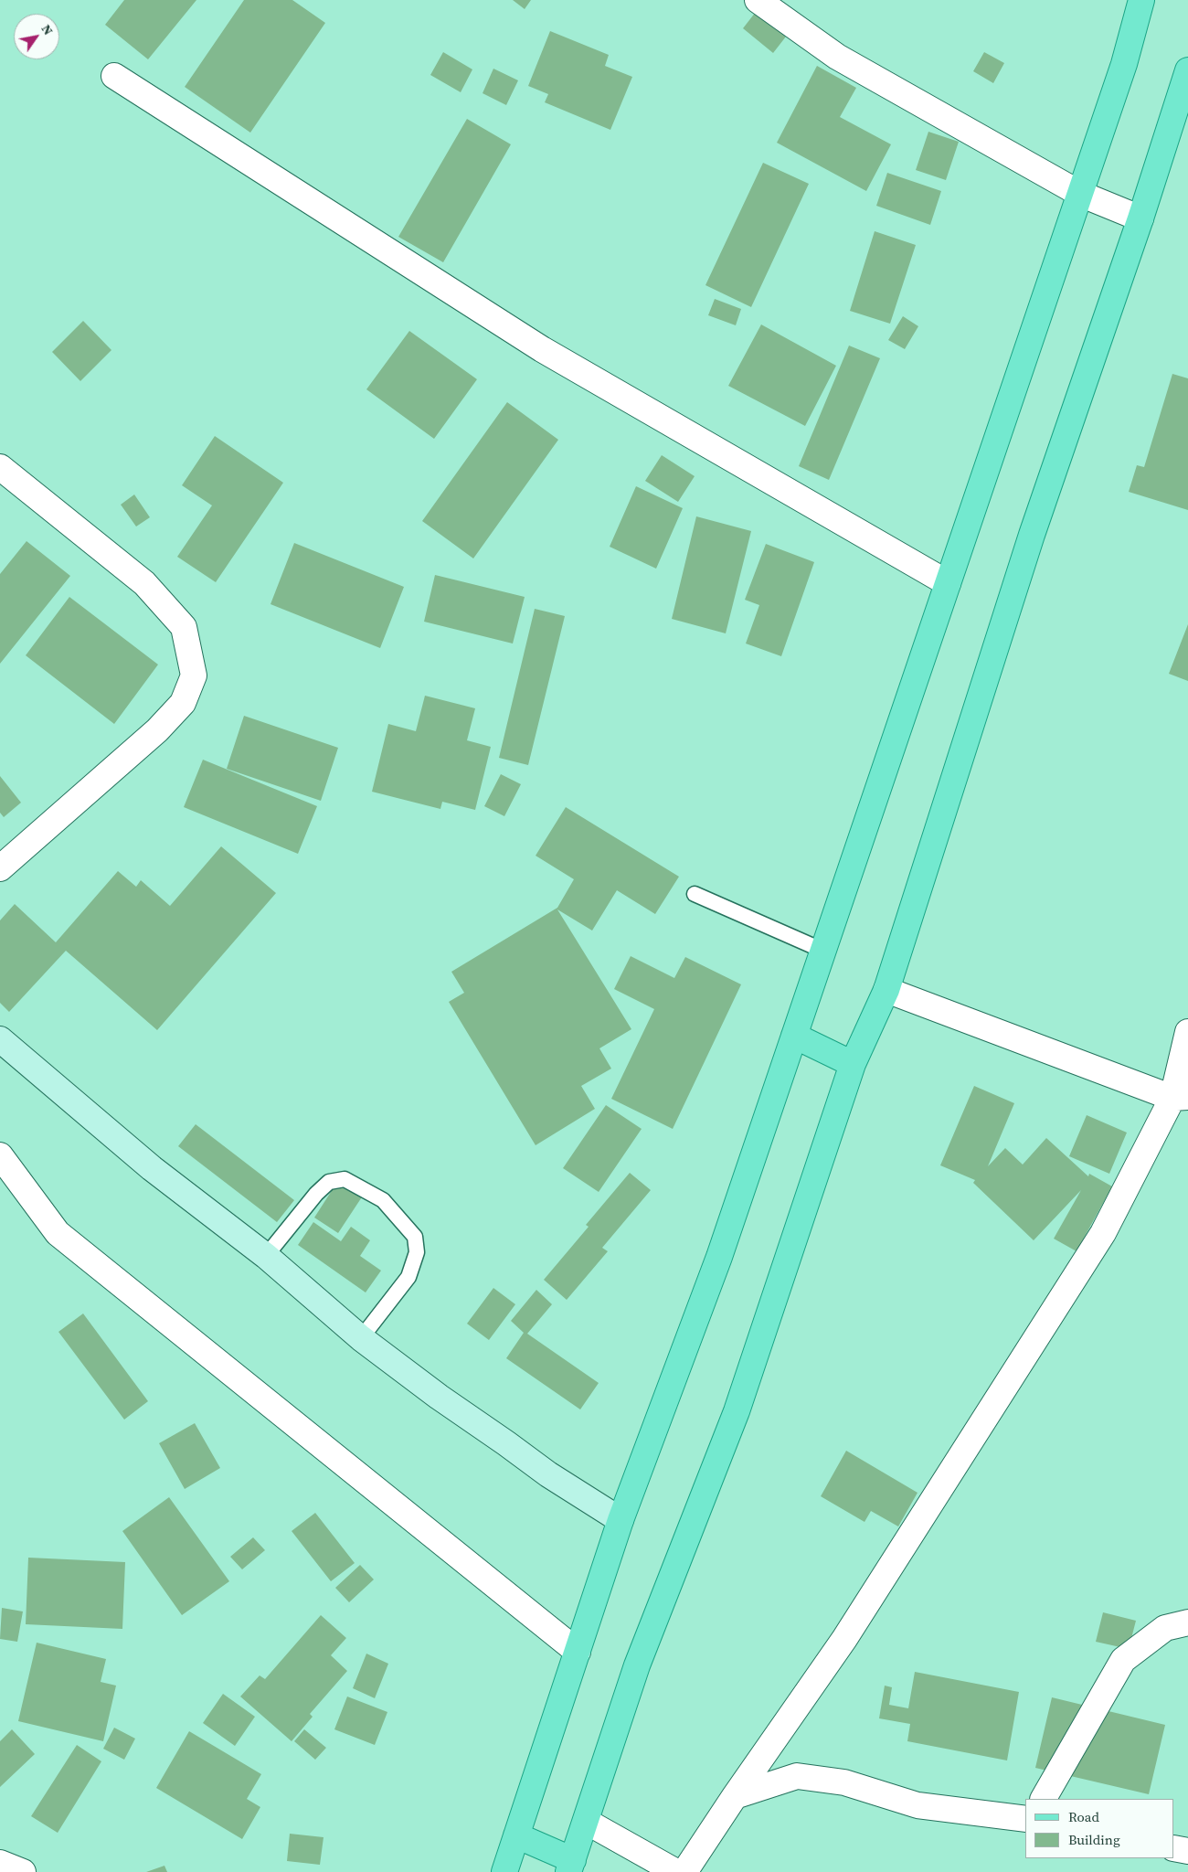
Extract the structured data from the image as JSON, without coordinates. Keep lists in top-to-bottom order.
{
  "legend": ["Road", "Building"],
  "north": "top right"
}
